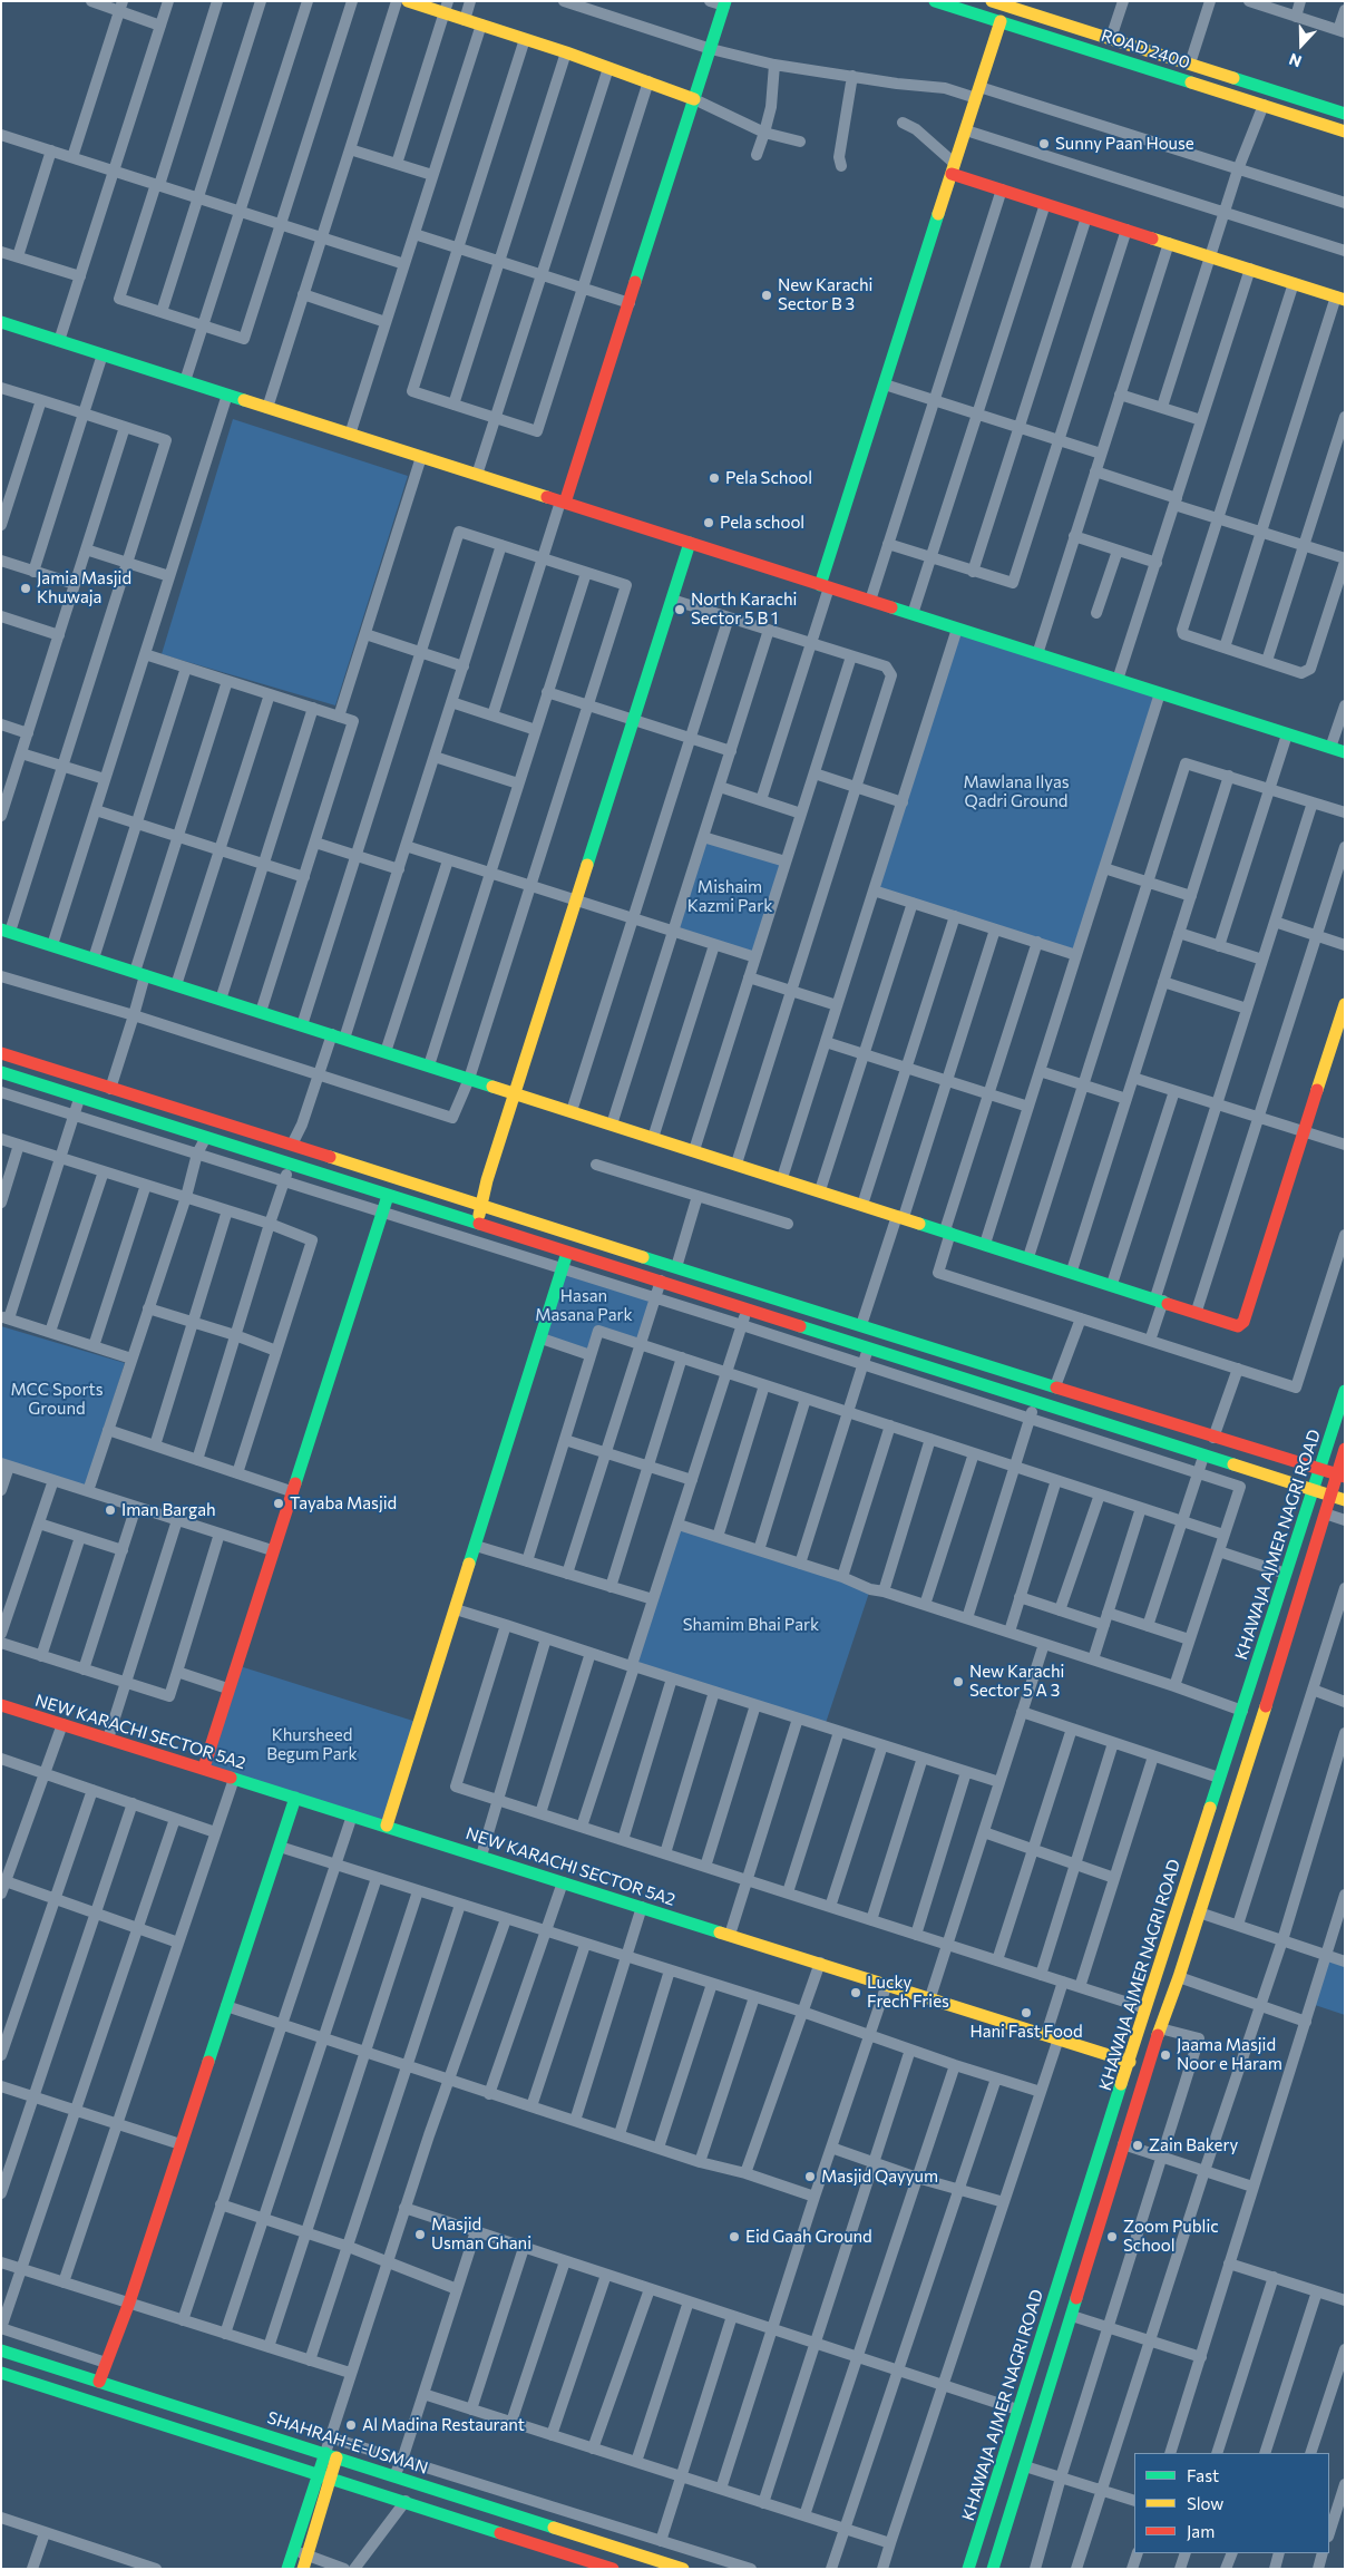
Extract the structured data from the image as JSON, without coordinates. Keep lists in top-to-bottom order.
{
  "streets": {
    "street": [
      "ROAD 2400",
      "KHAWAJA AJMER NAGRI ROAD",
      "NEW KARACHI SECTOR 5A2",
      "SHAHRAH-E-USMAN"
    ]
  },
  "crossings": [
    ["KHAWAJA AJMER NAGRI ROAD", "NEW KARACHI SECTOR 5A2"]
  ],
  "parks": [
    "Mawlana Ilyas Qadri Ground",
    "Mishaim Kazmi Park",
    "Hasan Masana Park",
    "MCC Sports Ground",
    "Shamim Bhai Park",
    "Khursheed Begum Park"
  ],
  "places": [
    "Sunny Paan House",
    "New Karachi Sector B 3",
    "Pela School",
    "Pela school",
    "Jamia Masjid Khuwaja",
    "North Karachi Sector 5 B 1",
    "Tayaba Masjid",
    "Iman Bargah",
    "New Karachi Sector 5 A 3",
    "Lucky Frech Fries",
    "Hani Fast Food",
    "Jaama Masjid Noor e Haram",
    "Zain Bakery",
    "Masjid Qayyum",
    "Masjid Usman Ghani",
    "Eid Gaah Ground",
    "Zoom Public School",
    "Al Madina Restaurant"
  ],
  "legend": ["Fast", "Slow", "Jam"],
  "north": "bottom"
}
